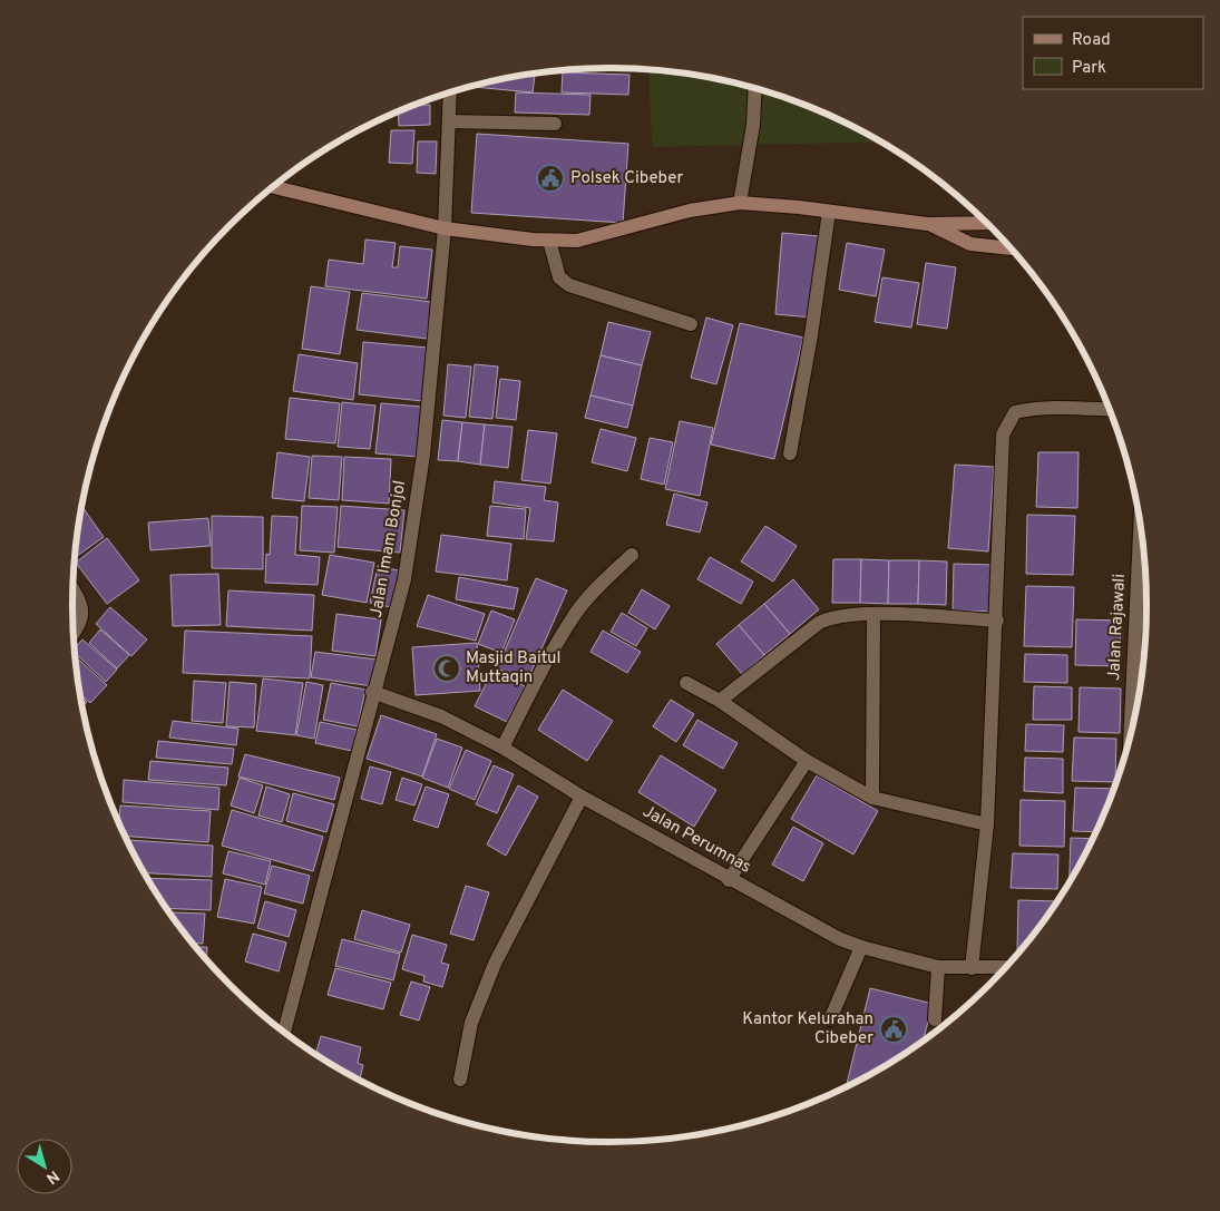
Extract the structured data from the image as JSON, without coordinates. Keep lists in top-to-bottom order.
{
  "streets": {
    "street": ["Jalan Imam Bonjol", "Jalan Rajawali", "Jalan Perumnas"]
  },
  "crossings": [
    ["Jalan Imam Bonjol", "Jalan Perumnas"]
  ],
  "places": {
    "public building": ["Polsek Cibeber", "Kantor Kelurahan Cibeber"],
    "mosque": ["Masjid Baitul Muttaqin"]
  },
  "legend": ["Road", "Park"],
  "north": "bottom right"
}
